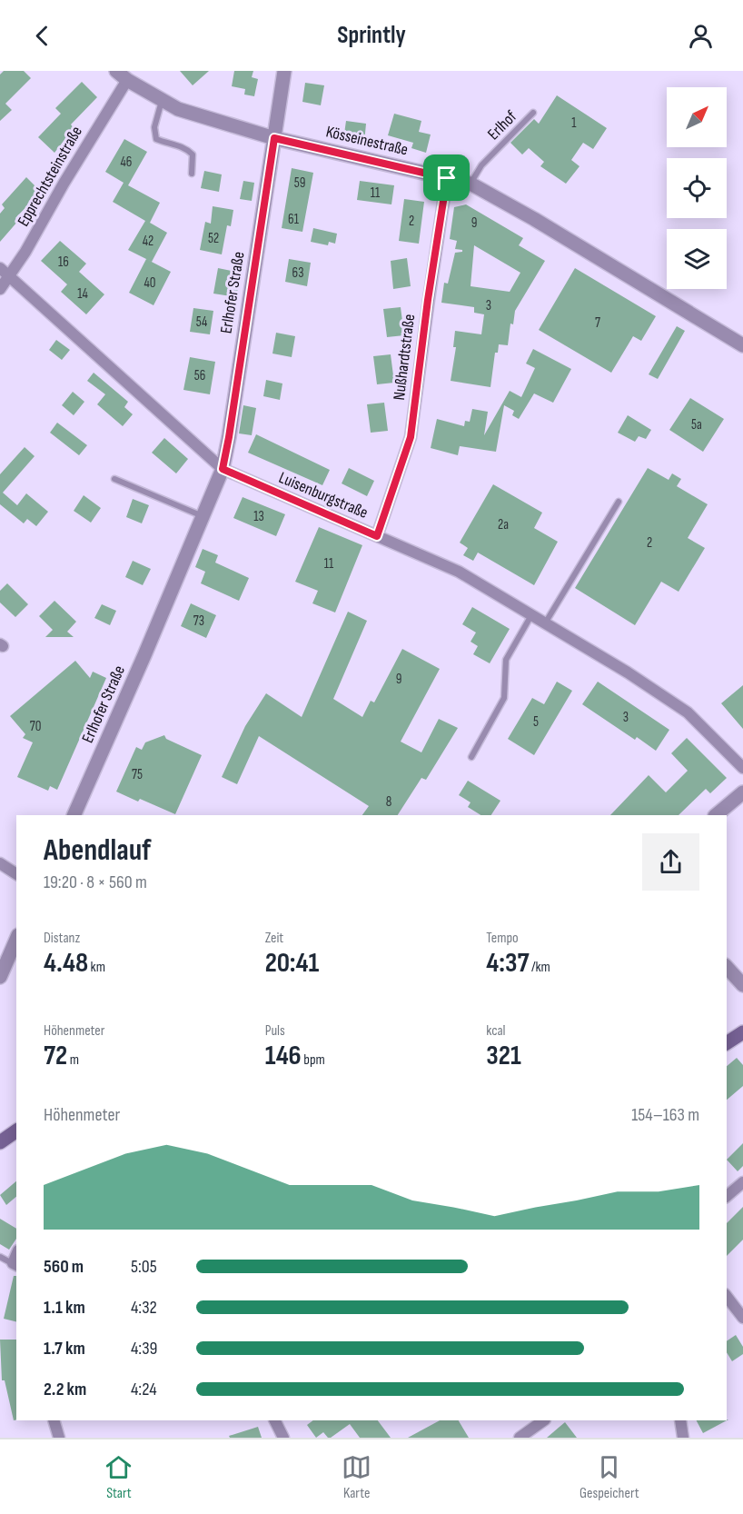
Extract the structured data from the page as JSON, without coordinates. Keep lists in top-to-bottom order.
{
  "streets": {
    "street": [
      "Kösseinestraße",
      "Epprechtsteinstraße",
      "Erlhofer Straße",
      "Nußhardtstraße",
      "Luisenburgstraße"
    ],
    "lane": ["Erlhof"]
  },
  "crossings": [
    ["Erlhof", "Kösseinestraße"],
    ["Kösseinestraße", "Epprechtsteinstraße"],
    ["Kösseinestraße", "Erlhofer Straße"],
    ["Kösseinestraße", "Nußhardtstraße"],
    ["Epprechtsteinstraße", "Luisenburgstraße"],
    ["Erlhofer Straße", "Luisenburgstraße"],
    ["Nußhardtstraße", "Luisenburgstraße"]
  ],
  "house_numbers": [
    "1",
    "46",
    "59",
    "11",
    "61",
    "2",
    "9",
    "52",
    "42",
    "16",
    "63",
    "40",
    "14",
    "3",
    "54",
    "7",
    "56",
    "5a",
    "13",
    "2a",
    "2",
    "11",
    "73",
    "9",
    "3",
    "5",
    "70",
    "75",
    "8"
  ],
  "north": "top right",
  "page": {
    "header": "Sprintly",
    "heading": ["Abendlauf", "19:20 · 8 × 560 m"],
    "stats": [
      ["Distanz", "4.48 km"],
      ["Zeit", "20:41"],
      ["Tempo", "4:37 /km"],
      ["Höhenmeter", "72 m"],
      ["Puls", "146 bpm"],
      ["kcal", "321"]
    ],
    "chart": ["Höhenmeter", "154–163 m"],
    "list": [
      {
        "name": "560 m",
        "note": "5:05"
      },
      {
        "name": "1.1 km",
        "note": "4:32"
      },
      {
        "name": "1.7 km",
        "note": "4:39"
      },
      {
        "name": "2.2 km",
        "note": "4:24"
      }
    ],
    "tabs": ["Start", "Karte", "Gespeichert"]
  }
}
